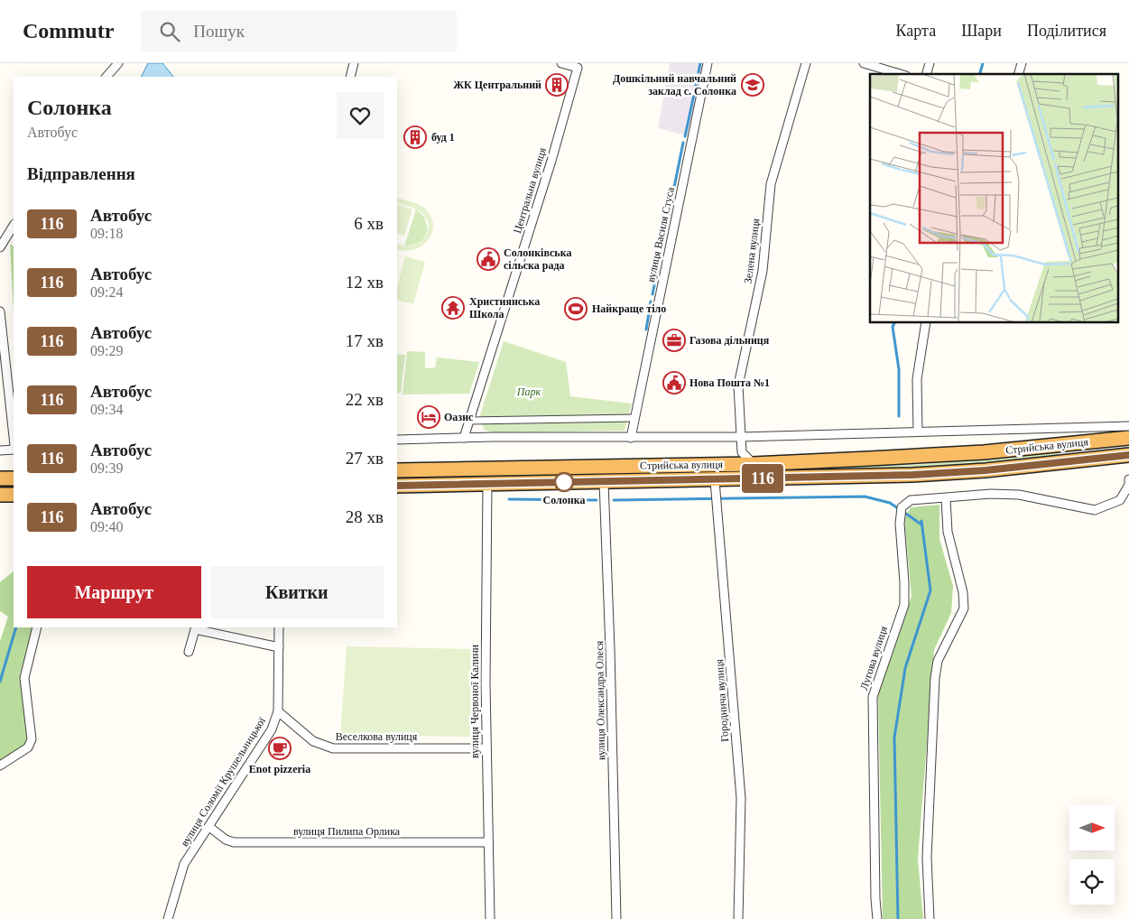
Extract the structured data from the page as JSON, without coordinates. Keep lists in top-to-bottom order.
{
  "streets": {
    "highway": ["Стрийська вулиця"],
    "street": [
      "Центральна вулиця",
      "вулиця Василя Стуса",
      "Зелена вулиця",
      "Лугова вулиця",
      "вулиця Олександра Олеся",
      "Городнича вулиця",
      "вулиця Червоної Калини",
      "Веселкова вулиця",
      "вулиця Соломії Крушельницької",
      "вулиця Пилипа Орлика"
    ]
  },
  "crossings": [
    ["Зелена вулиця", "Стрийська вулиця"],
    ["Стрийська вулиця", "вулиця Олександра Олеся"],
    ["Стрийська вулиця", "Городнича вулиця"],
    ["Стрийська вулиця", "вулиця Червоної Калини"],
    ["вулиця Червоної Калини", "Веселкова вулиця"],
    ["вулиця Червоної Калини", "вулиця Пилипа Орлика"],
    ["Веселкова вулиця", "вулиця Соломії Крушельницької"],
    ["вулиця Соломії Крушельницької", "вулиця Пилипа Орлика"]
  ],
  "parks": ["Парк"],
  "places": {
    "building": ["ЖК Центральний", "буд 1"],
    "school or university": ["Дошкільний навчальний заклад с. Солонка"],
    "public building": ["Солонківська сільска рада", "Нова Пошта №1"],
    "temple": ["Християнська Школа"],
    "sports": ["Найкраще тіло"],
    "office": ["Газова дільниця"],
    "hotel": ["Оазис"],
    "other": ["Солонка"],
    "cafe": ["Enot pizzeria"]
  },
  "lines": ["bus line 116"],
  "north": "right",
  "page": {
    "header": "Commutr",
    "search": "Пошук",
    "nav": ["Карта", "Шари", "Поділитися"],
    "on_map": "116",
    "heading": [
      ["Солонка", "Автобус"],
      "Відправлення"
    ],
    "list": [
      {
        "mark": "116",
        "name": "Автобус",
        "note": "09:18",
        "value": "6 хв"
      },
      {
        "mark": "116",
        "name": "Автобус",
        "note": "09:24",
        "value": "12 хв"
      },
      {
        "mark": "116",
        "name": "Автобус",
        "note": "09:29",
        "value": "17 хв"
      },
      {
        "mark": "116",
        "name": "Автобус",
        "note": "09:34",
        "value": "22 хв"
      },
      {
        "mark": "116",
        "name": "Автобус",
        "note": "09:39",
        "value": "27 хв"
      },
      {
        "mark": "116",
        "name": "Автобус",
        "note": "09:40",
        "value": "28 хв"
      }
    ],
    "buttons": ["Маршрут", "Квитки"]
  }
}
